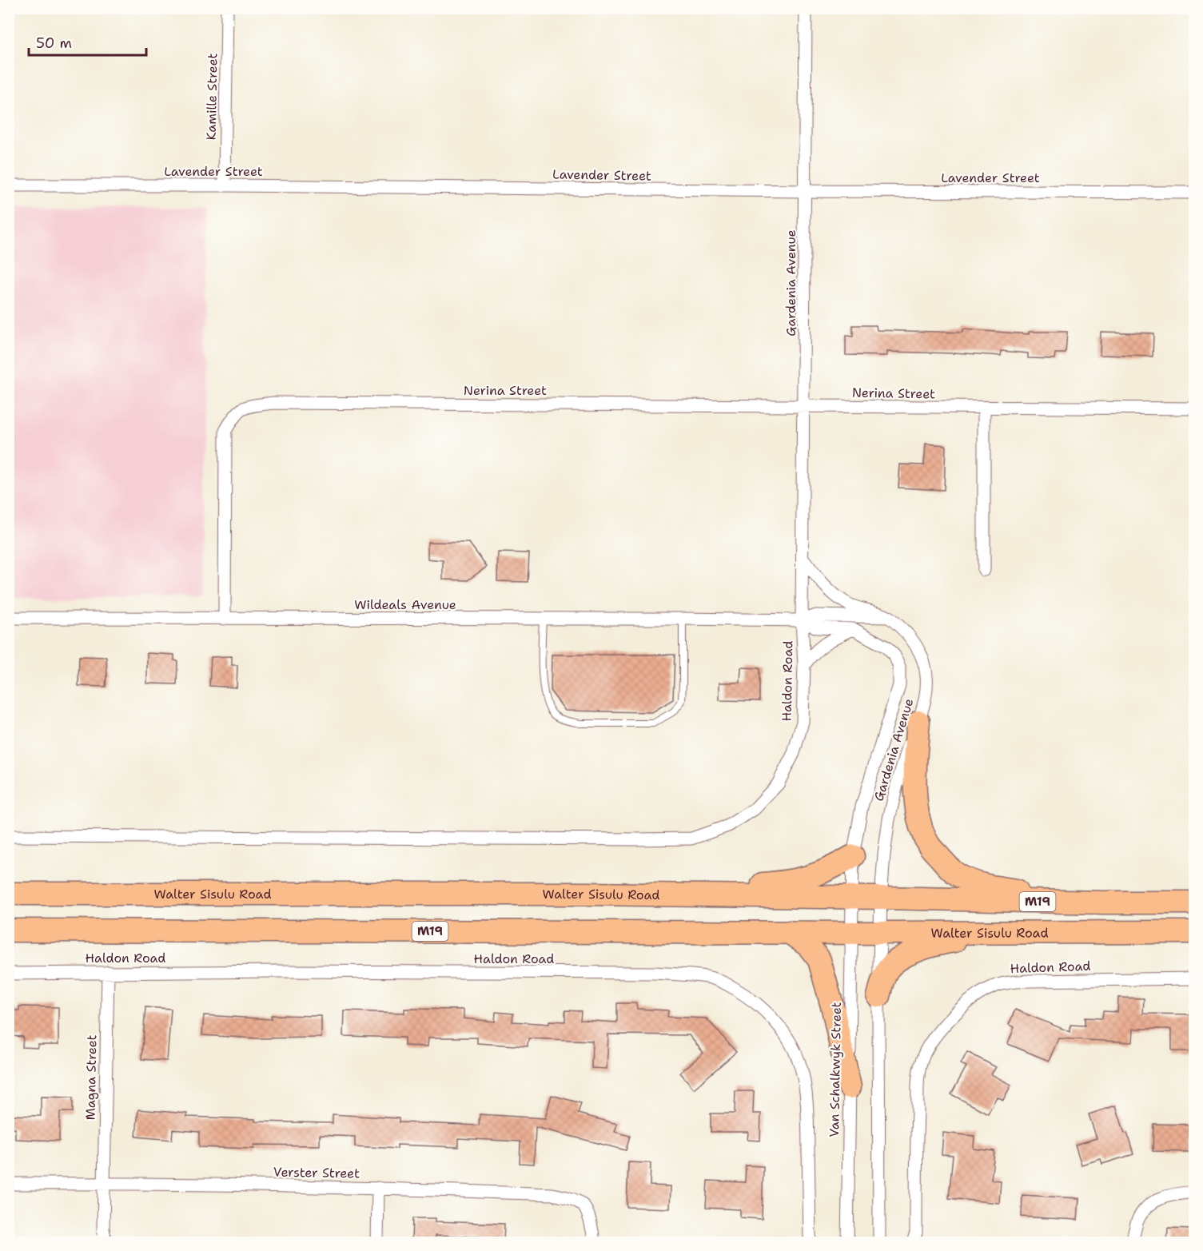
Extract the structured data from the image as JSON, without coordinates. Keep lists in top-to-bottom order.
{
  "streets": {
    "highway": ["Walter Sisulu Road", "M19"],
    "street": [
      "Kamille Street",
      "Lavender Street",
      "Gardenia Avenue",
      "Nerina Street",
      "Wildeals Avenue",
      "Haldon Road",
      "Van Schalkwyk Street",
      "Magna Street",
      "Verster Street"
    ]
  },
  "crossings": [
    ["Kamille Street", "Lavender Street"],
    ["Lavender Street", "Gardenia Avenue"],
    ["Gardenia Avenue", "Nerina Street"],
    ["Gardenia Avenue", "Wildeals Avenue"],
    ["Gardenia Avenue", "Haldon Road"],
    ["Gardenia Avenue", "Walter Sisulu Road"],
    ["Gardenia Avenue", "Van Schalkwyk Street"],
    ["Nerina Street", "Wildeals Avenue"],
    ["Wildeals Avenue", "Haldon Road"],
    ["Haldon Road", "Magna Street"],
    ["Walter Sisulu Road", "Van Schalkwyk Street"],
    ["Magna Street", "Verster Street"]
  ],
  "scale_bar": "50 m"
}
